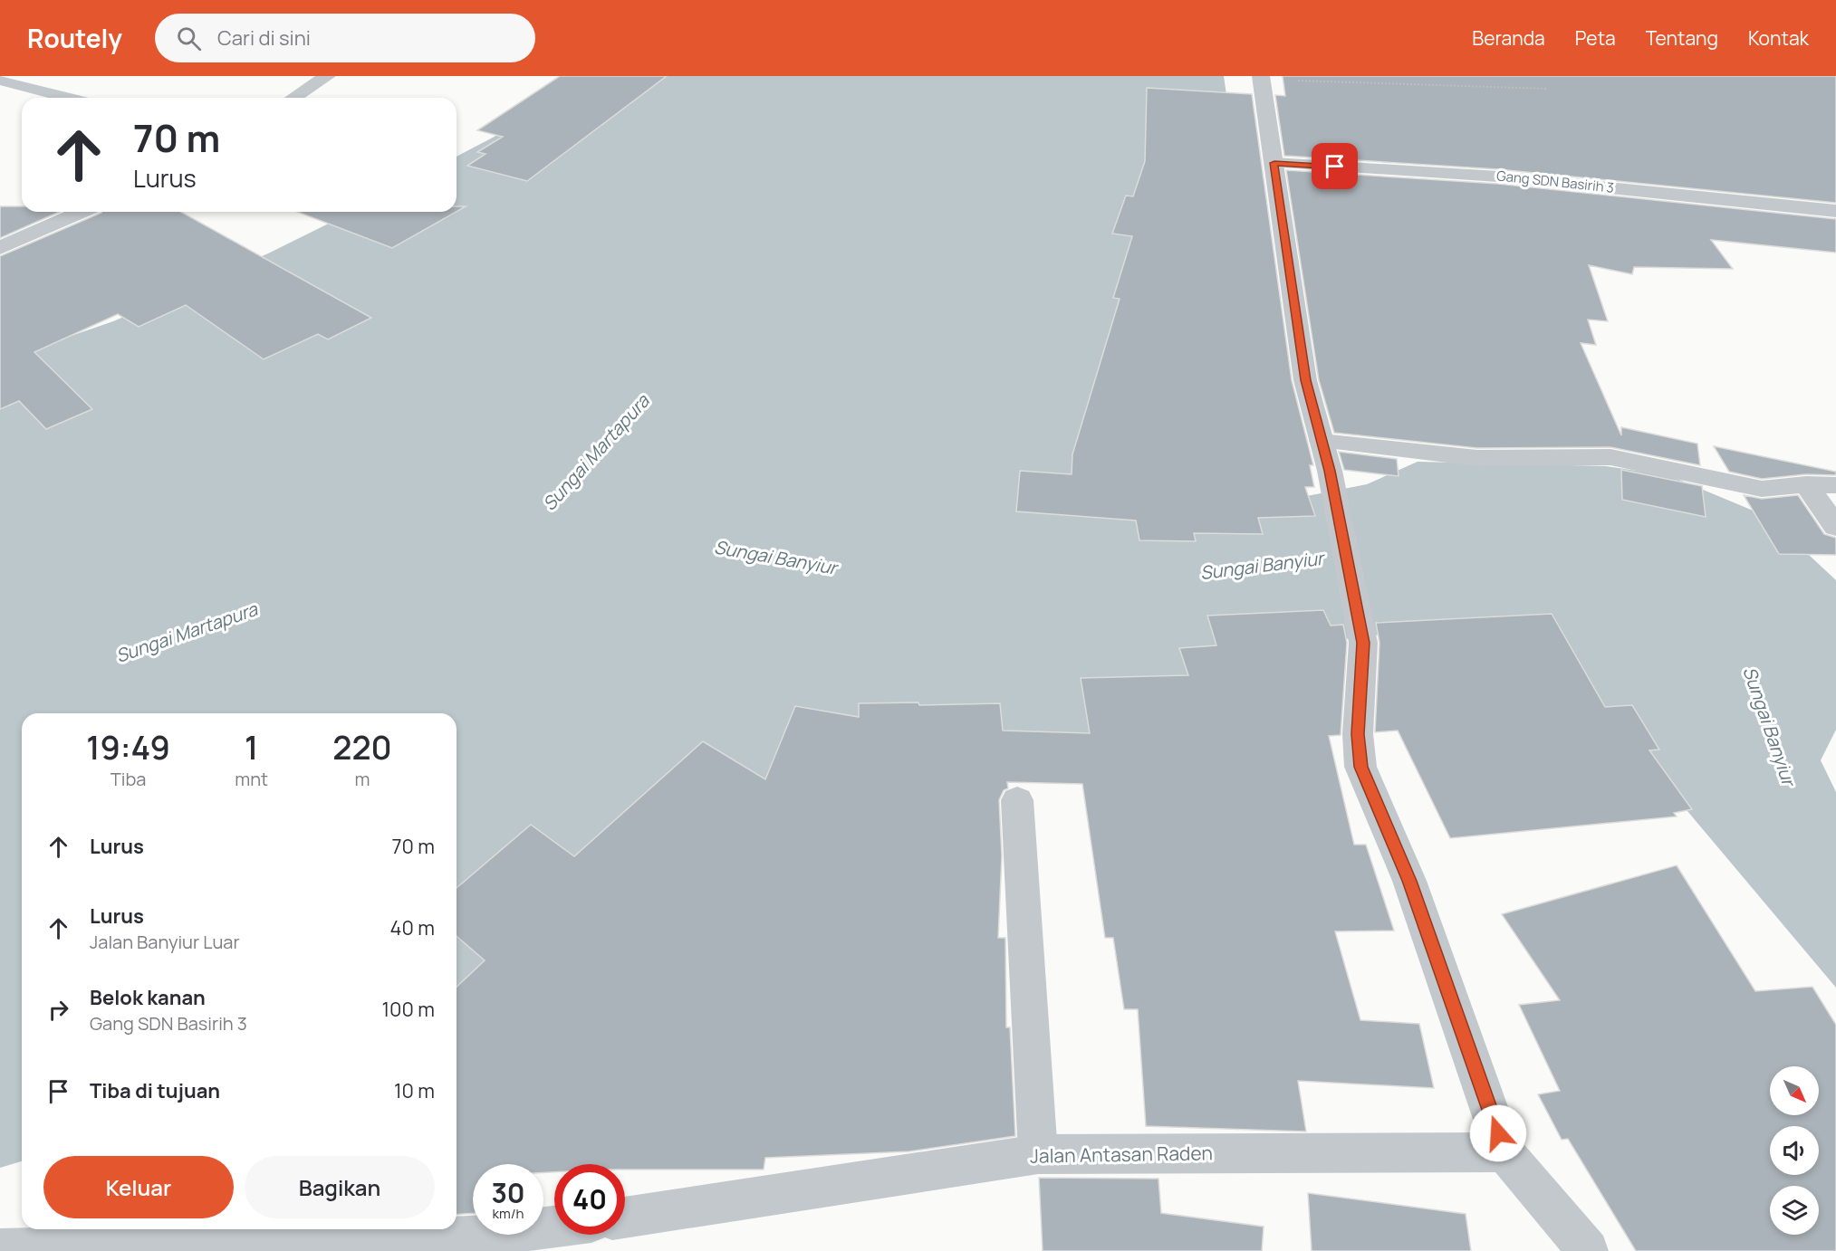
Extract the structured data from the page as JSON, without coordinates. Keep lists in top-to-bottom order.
{
  "streets": {
    "street": ["Gang SDN Basirih 3", "Jalan Antasan Raden"]
  },
  "water": ["Sungai Martapura", "Sungai Banyiur"],
  "north": "bottom right",
  "page": {
    "header": "Routely",
    "search": "Cari di sini",
    "nav": [
      "Beranda",
      "Peta",
      "Tentang",
      "Kontak"
    ],
    "turn": ["70 m", "Lurus"],
    "eta": [
      "19:49",
      "Tiba",
      "1",
      "mnt",
      "220",
      "m"
    ],
    "list": [
      {
        "name": "Lurus",
        "value": "70 m"
      },
      {
        "name": "Lurus",
        "note": "Jalan Banyiur Luar",
        "value": "40 m"
      },
      {
        "name": "Belok kanan",
        "note": "Gang SDN Basirih 3",
        "value": "100 m"
      },
      {
        "name": "Tiba di tujuan",
        "value": "10 m"
      }
    ],
    "buttons": ["Keluar", "Bagikan"],
    "speed": "30 km/h",
    "limit": "40"
  }
}
